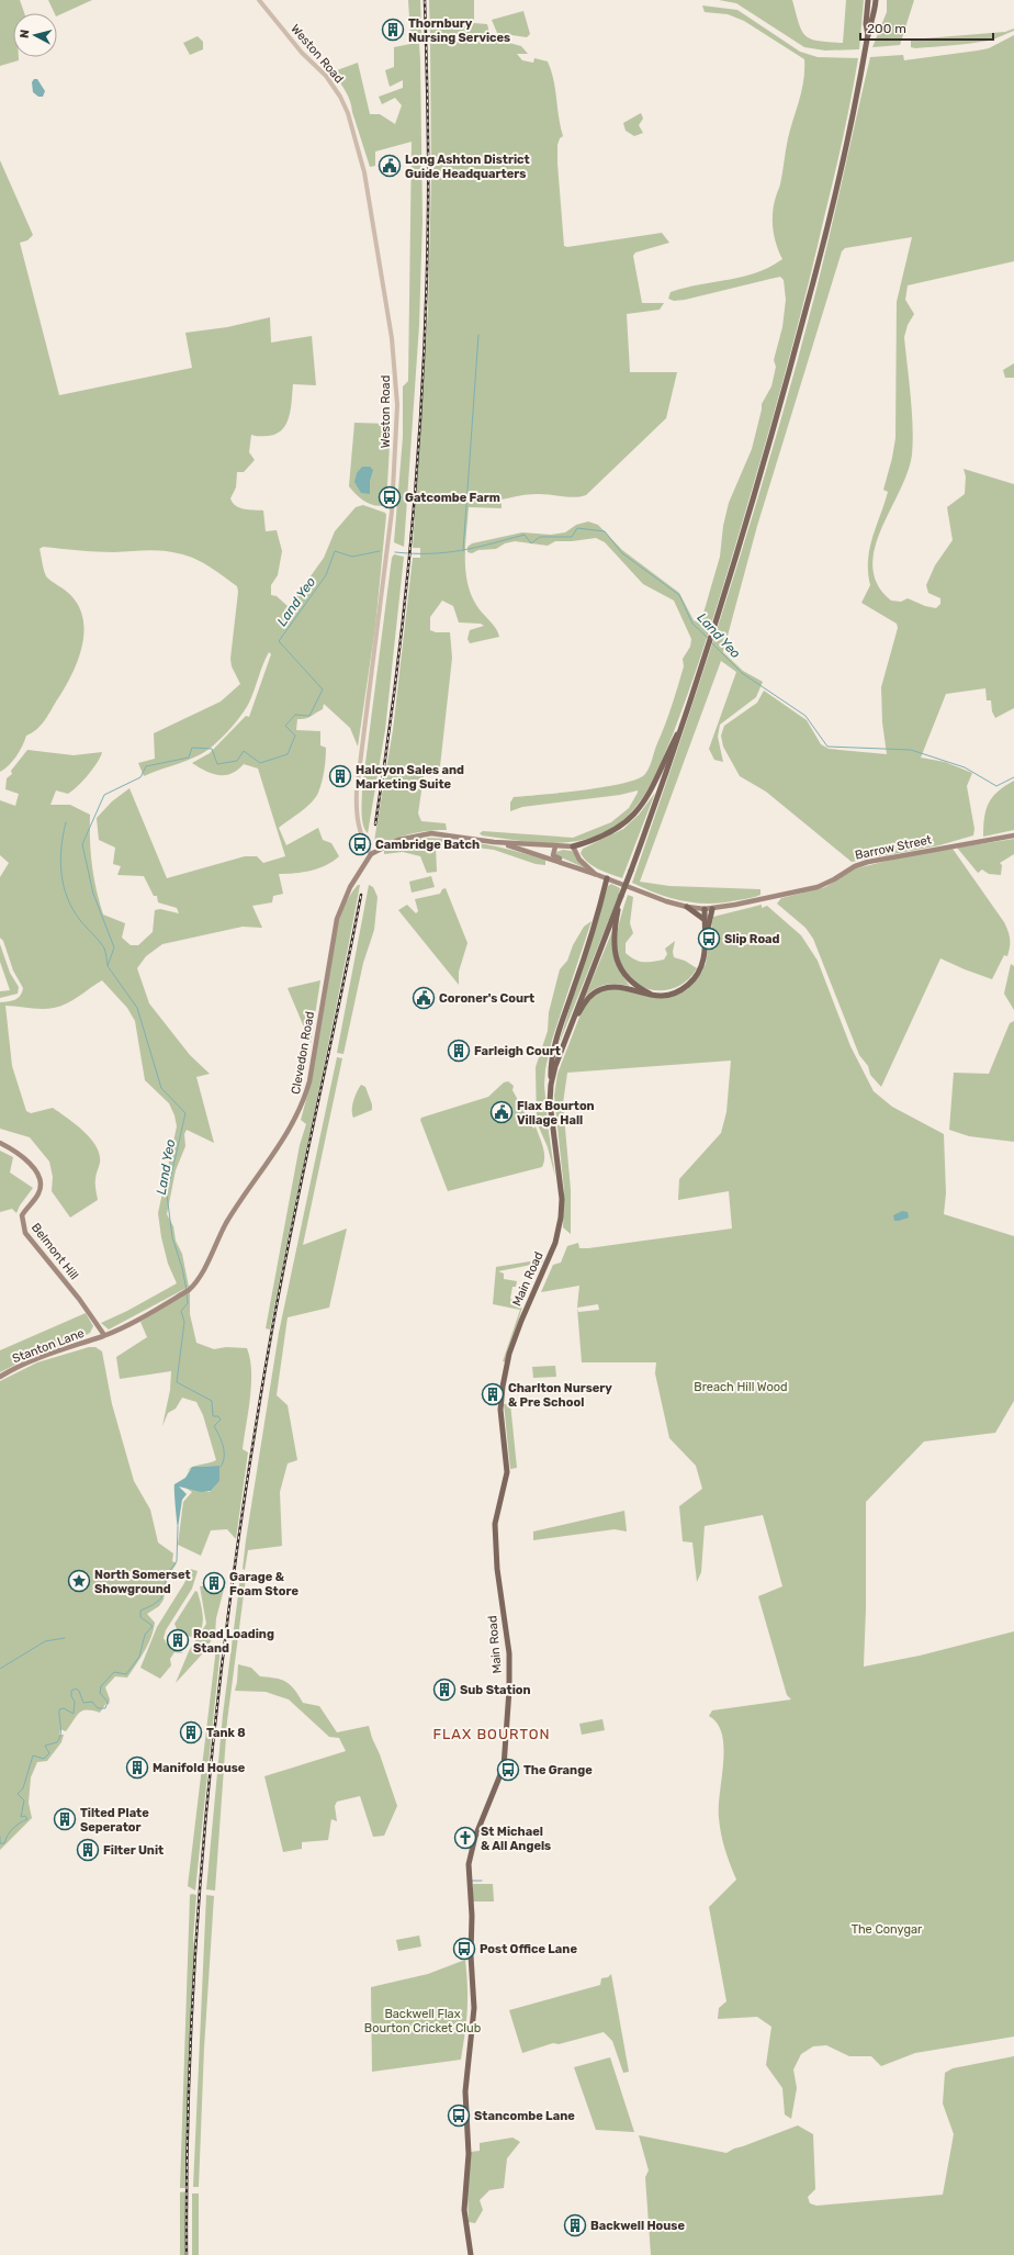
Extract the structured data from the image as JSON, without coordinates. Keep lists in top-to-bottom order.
{
  "streets": {
    "main road": [
      "Barrow Street",
      "Clevedon Road",
      "Belmont Hill",
      "Main Road",
      "Stanton Lane"
    ],
    "street": ["Weston Road"]
  },
  "crossings": [
    ["Weston Road", "Clevedon Road"],
    ["Clevedon Road", "Belmont Hill"],
    ["Clevedon Road", "Stanton Lane"],
    ["Belmont Hill", "Stanton Lane"]
  ],
  "districts": ["FLAX BOURTON"],
  "water": ["Land Yeo"],
  "parks": ["Breach Hill Wood", "The Conygar", "Backwell Flax Bourton Cricket Club"],
  "places": {
    "building": [
      "Thornbury Nursing Services",
      "Halcyon Sales and Marketing Suite",
      "Farleigh Court",
      "Charlton Nursery & Pre School",
      "Garage & Foam Store",
      "Road Loading Stand",
      "Sub Station",
      "Tank 8",
      "Manifold House",
      "Tilted Plate Seperator",
      "Filter Unit",
      "Backwell House"
    ],
    "public building": ["Long Ashton District Guide Headquarters", "Coroner's Court", "Flax Bourton Village Hall"],
    "bus stop": [
      "Gatcombe Farm",
      "Cambridge Batch",
      "Slip Road",
      "The Grange",
      "Post Office Lane",
      "Stancombe Lane"
    ],
    "place": ["North Somerset Showground"],
    "church": ["St Michael & All Angels"]
  },
  "scale_bar": "200 m",
  "north": "left"
}
